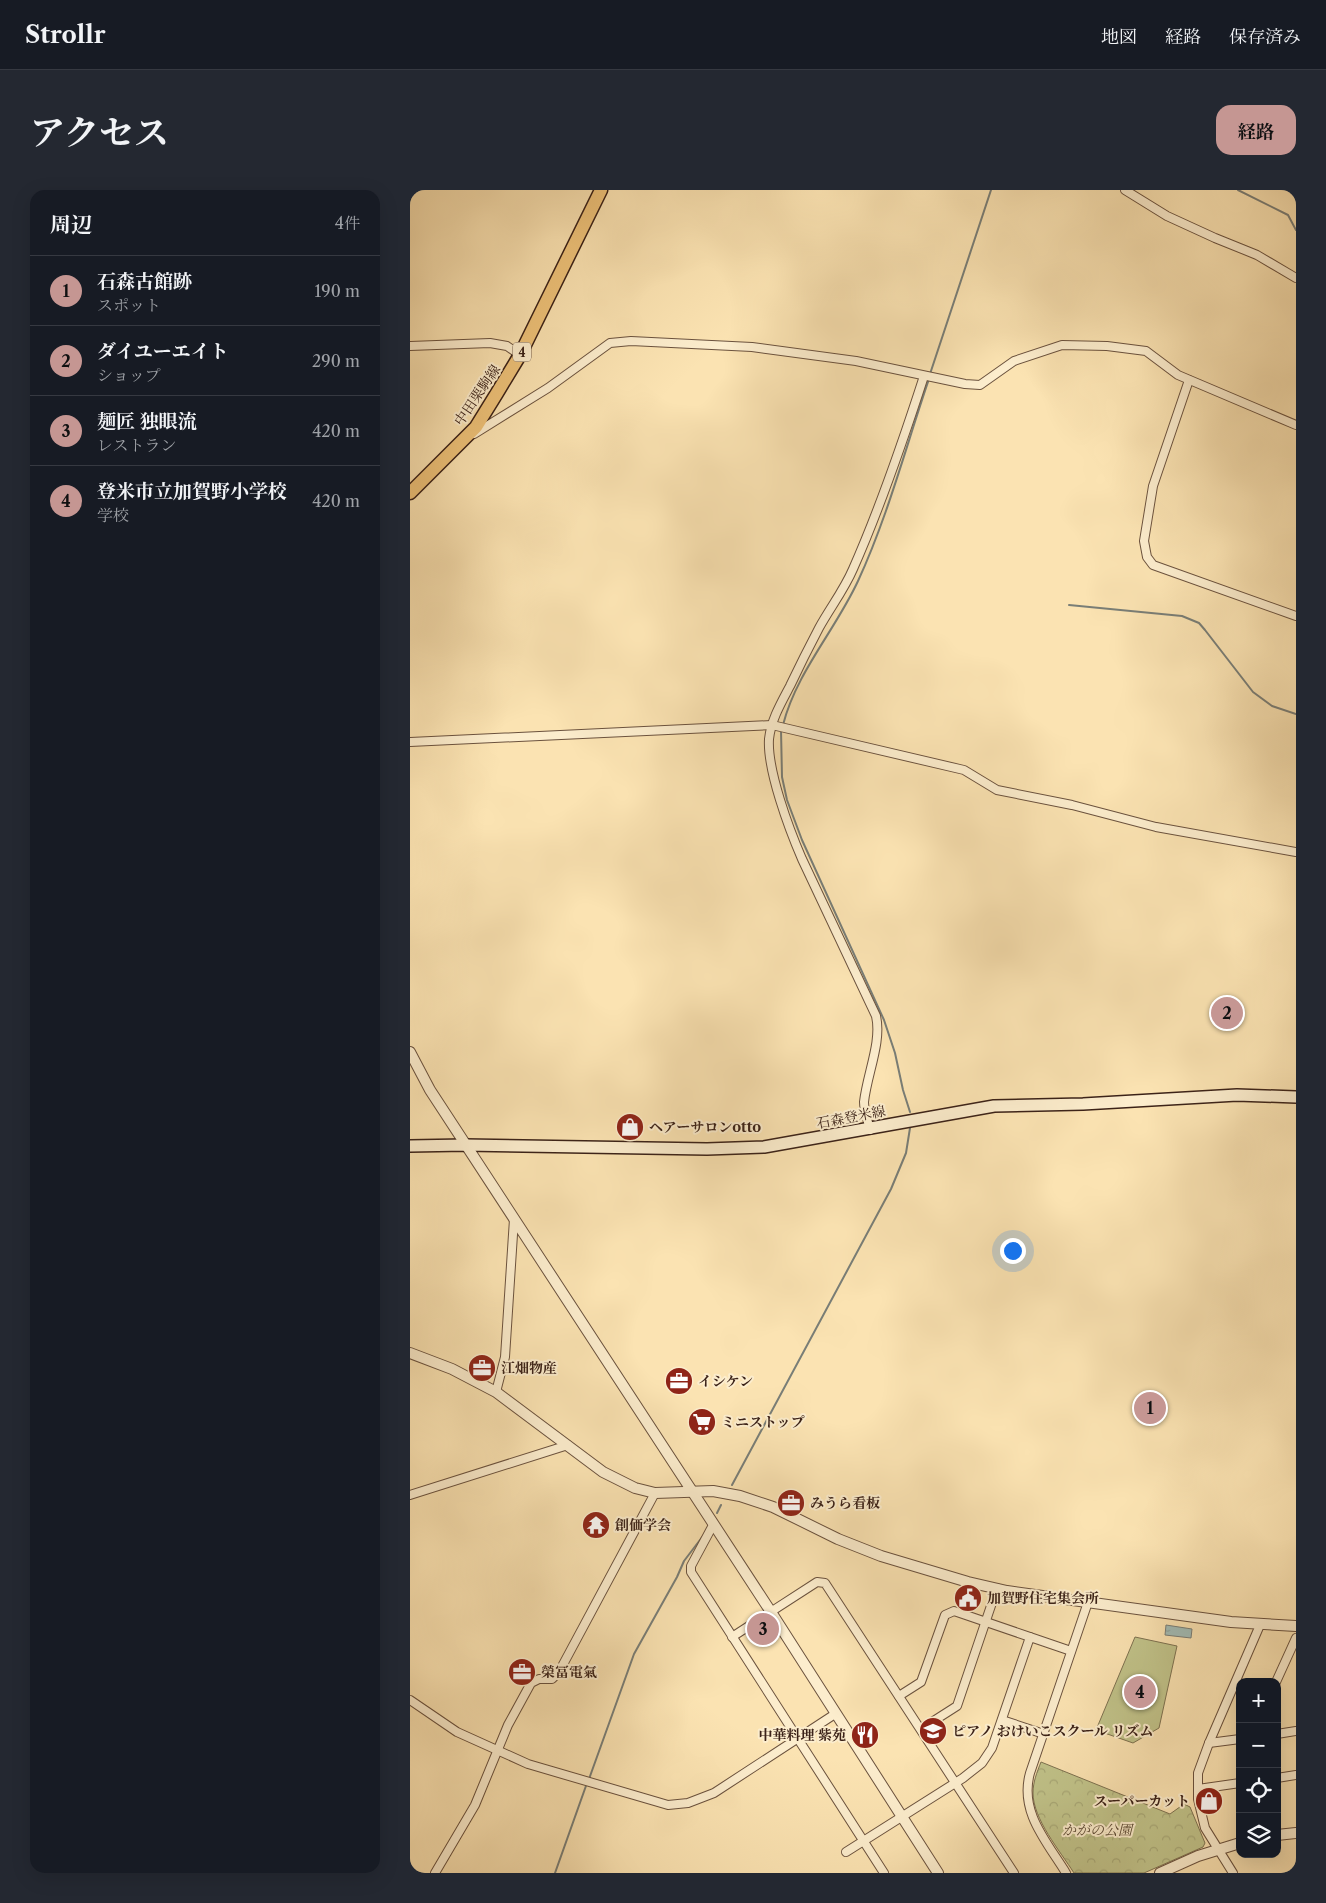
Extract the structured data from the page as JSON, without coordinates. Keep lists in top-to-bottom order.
{
  "streets": {
    "main road": ["4", "中田栗駒線", "石森登米線"]
  },
  "parks": ["かがの公園"],
  "places": {
    "shop": ["ヘアーサロンotto", "スーパーカット"],
    "office": [
      "江畑物産",
      "イシケン",
      "みうら看板",
      "榮冨電氣"
    ],
    "supermarket": ["ミニストップ"],
    "temple": ["創価学会"],
    "public building": ["加賀野住宅集会所"],
    "school or university": ["ピアノ おけいこスクール リズム"],
    "restaurant": ["中華料理 紫苑"]
  },
  "page": {
    "header": "Strollr",
    "nav": ["地図", "経路", "保存済み"],
    "title": "アクセス",
    "buttons": "経路",
    "heading": ["周辺", "4件"],
    "list": [
      {
        "mark": "1",
        "name": "石森古館跡",
        "note": "スポット",
        "value": "190 m"
      },
      {
        "mark": "2",
        "name": "ダイユーエイト",
        "note": "ショップ",
        "value": "290 m"
      },
      {
        "mark": "3",
        "name": "麺匠 独眼流",
        "note": "レストラン",
        "value": "420 m"
      },
      {
        "mark": "4",
        "name": "登米市立加賀野小学校",
        "note": "学校",
        "value": "420 m"
      }
    ],
    "pins": [
      "2",
      "1",
      "3",
      "4"
    ],
    "map_buttons": ["+", "−"]
  }
}
